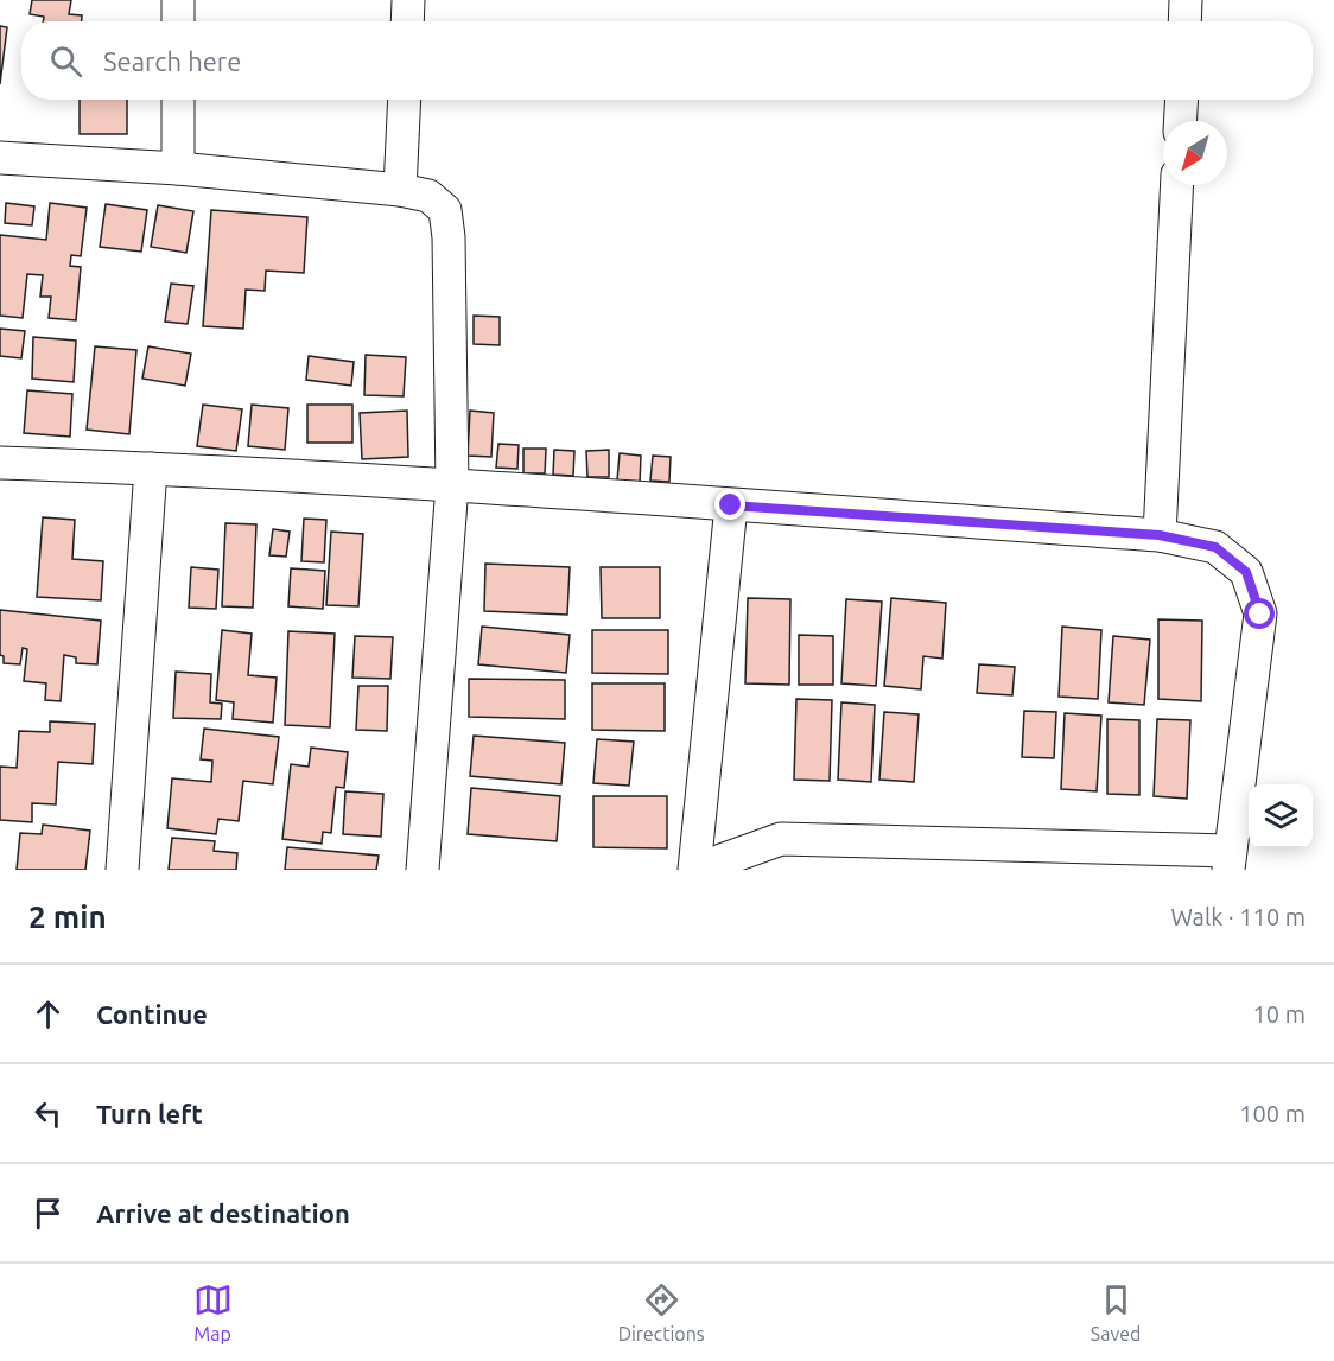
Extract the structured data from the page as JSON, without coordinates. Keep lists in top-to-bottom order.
{
  "north": "bottom left",
  "page": {
    "search": "Search here",
    "heading": ["2 min", "Walk · 110 m"],
    "list": [
      ["Continue", "10 m"],
      ["Turn left", "100 m"],
      "Arrive at destination"
    ],
    "nav": ["Map", "Directions", "Saved"]
  }
}
